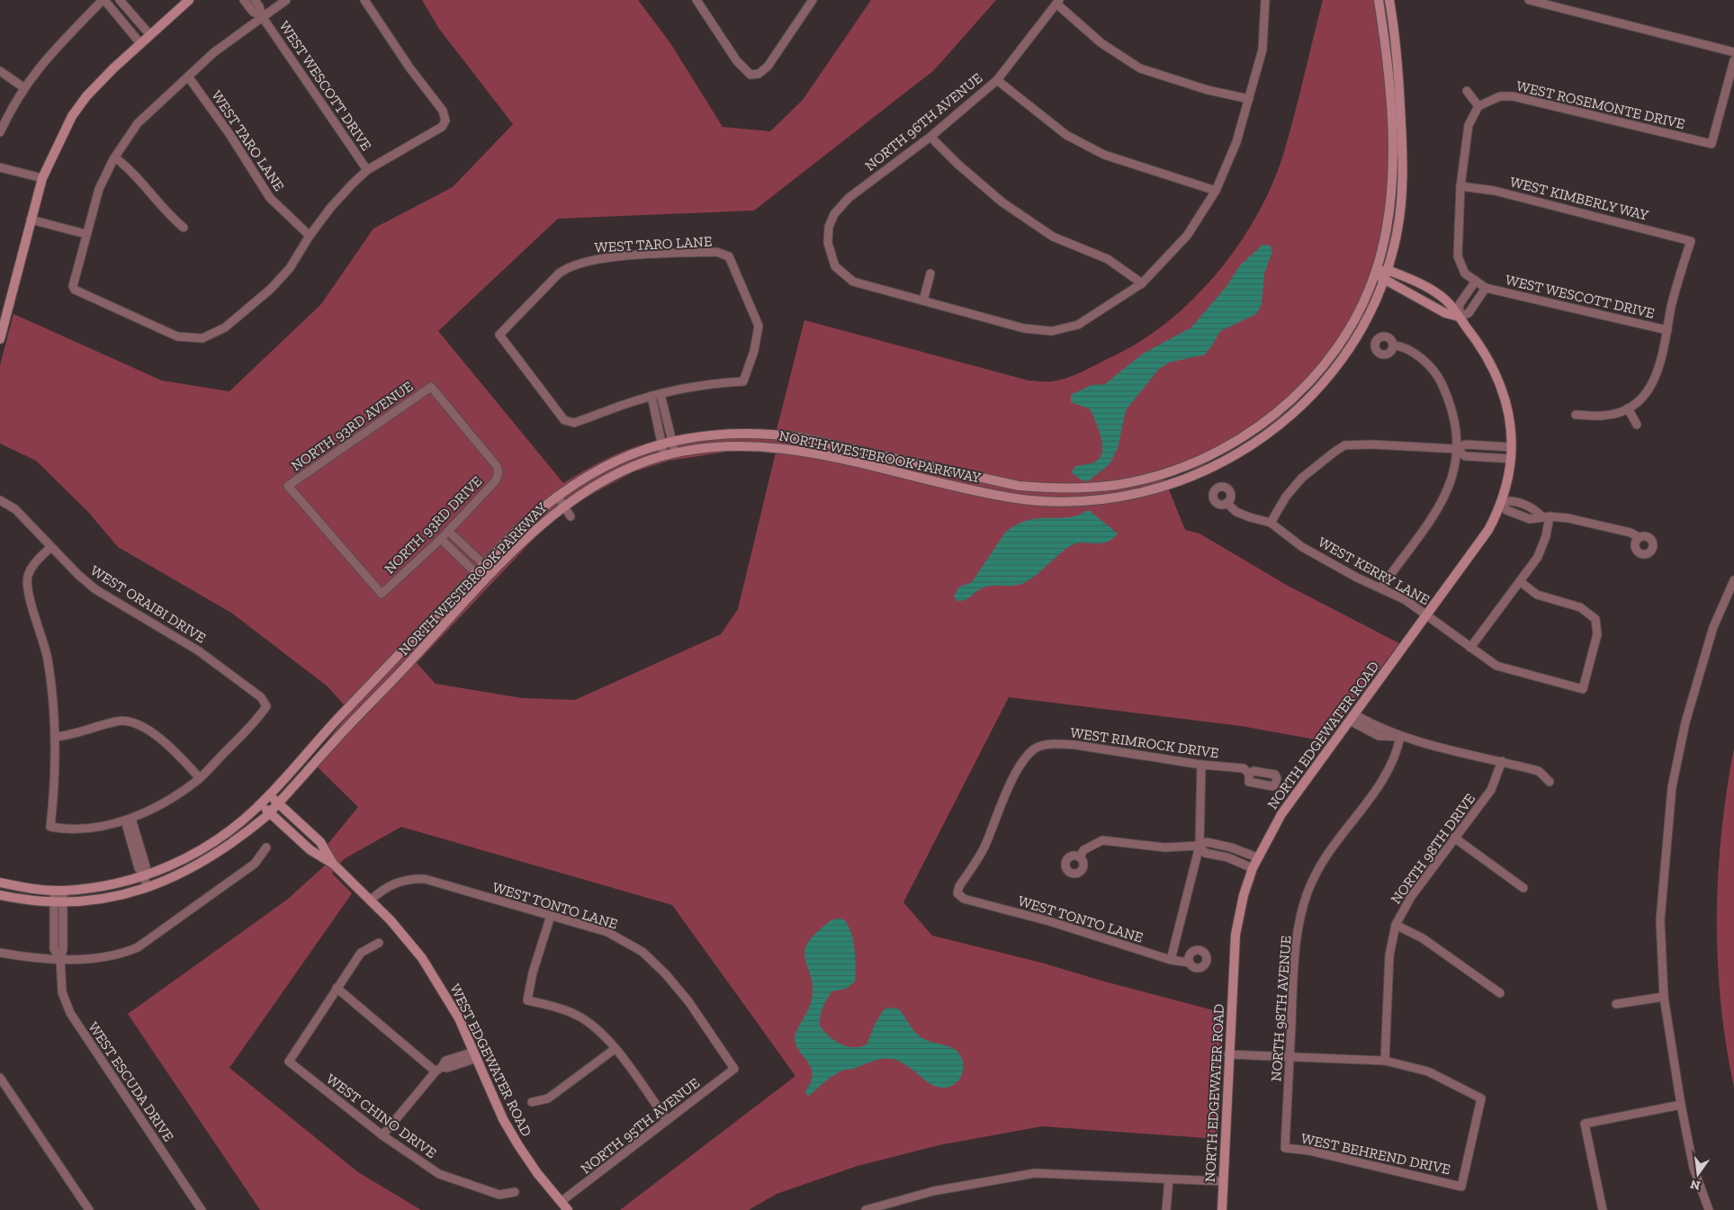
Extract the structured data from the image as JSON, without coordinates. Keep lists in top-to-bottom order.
{
  "streets": {
    "street": [
      "WEST WESCOTT DRIVE",
      "WEST ROSEMONTE DRIVE",
      "NORTH 96TH AVENUE",
      "WEST TARO LANE",
      "WEST KIMBERLY WAY",
      "NORTH 93RD AVENUE",
      "NORTH WESTBROOK PARKWAY",
      "NORTH 93RD DRIVE",
      "WEST KERRY LANE",
      "WEST ORAIBI DRIVE",
      "NORTH EDGEWATER ROAD",
      "WEST RIMROCK DRIVE",
      "NORTH 98TH DRIVE",
      "WEST TONTO LANE",
      "NORTH 98TH AVENUE",
      "WEST EDGEWATER ROAD",
      "WEST ESCUDA DRIVE",
      "WEST CHINO DRIVE",
      "NORTH 95TH AVENUE",
      "WEST BEHREND DRIVE"
    ]
  },
  "crossings": [
    ["WEST WESCOTT DRIVE", "WEST KIMBERLY WAY"],
    ["NORTH 93RD AVENUE", "NORTH 93RD DRIVE"],
    ["NORTH WESTBROOK PARKWAY", "NORTH EDGEWATER ROAD"],
    ["NORTH WESTBROOK PARKWAY", "WEST EDGEWATER ROAD"],
    ["NORTH WESTBROOK PARKWAY", "WEST ESCUDA DRIVE"],
    ["WEST KERRY LANE", "NORTH EDGEWATER ROAD"],
    ["WEST RIMROCK DRIVE", "WEST TONTO LANE"],
    ["NORTH 98TH DRIVE", "WEST BEHREND DRIVE"],
    ["WEST TONTO LANE", "WEST EDGEWATER ROAD"],
    ["WEST TONTO LANE", "NORTH 95TH AVENUE"],
    ["NORTH 98TH AVENUE", "WEST BEHREND DRIVE"],
    ["WEST EDGEWATER ROAD", "NORTH 95TH AVENUE"]
  ],
  "north": "bottom"
}
